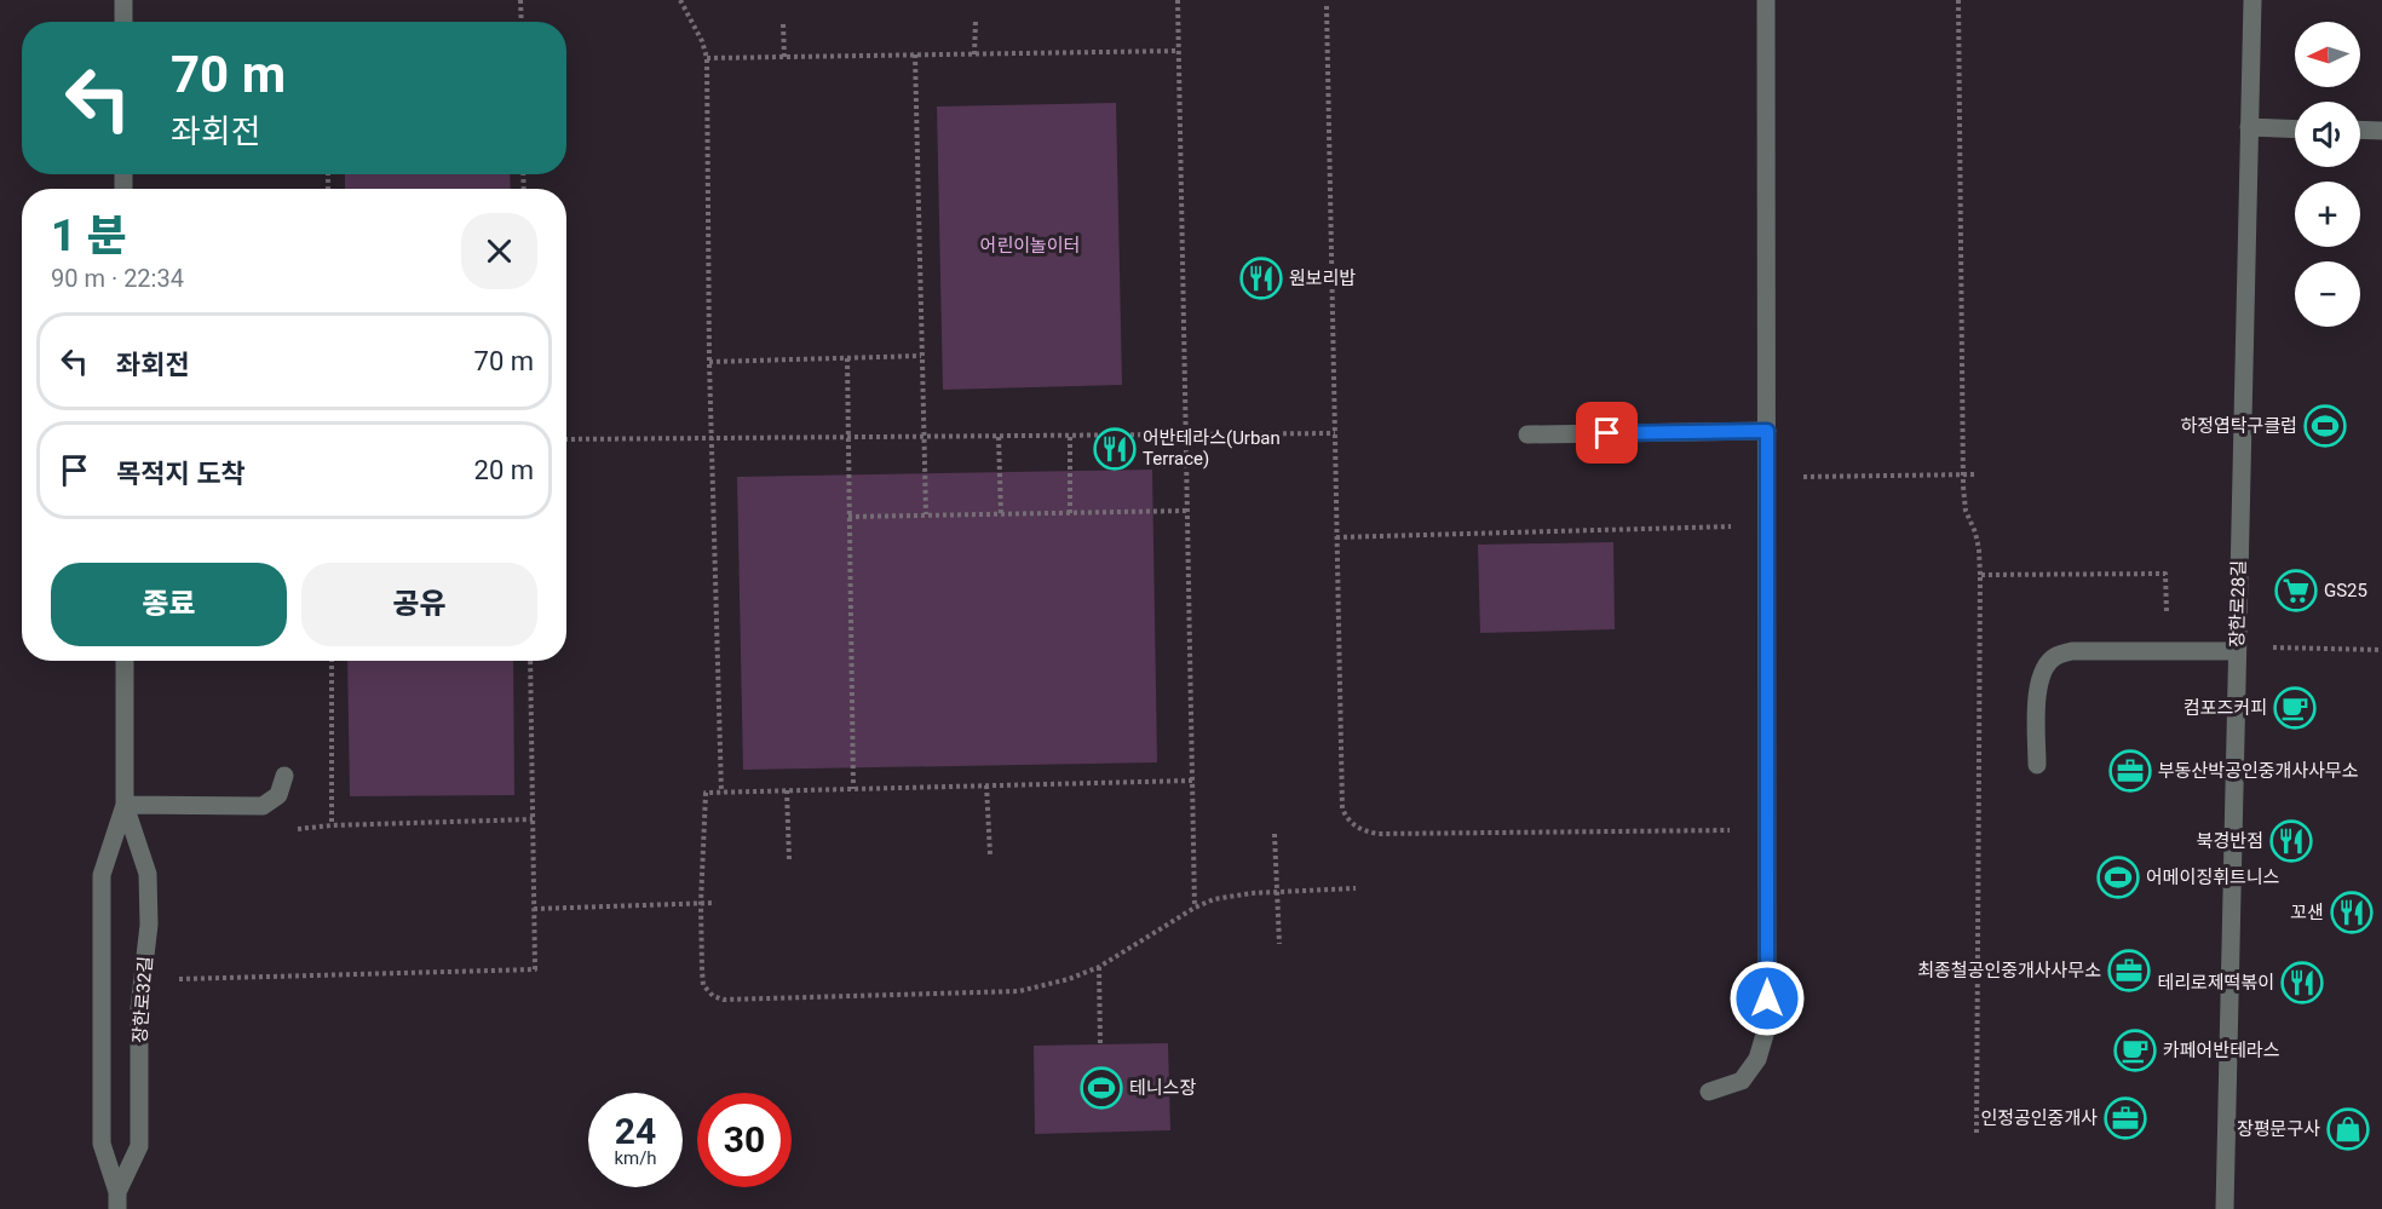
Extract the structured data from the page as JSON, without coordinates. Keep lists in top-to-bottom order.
{
  "streets": {
    "street": ["장한로28길", "장한로32길"]
  },
  "parks": ["어린이놀이터"],
  "places": {
    "restaurant": [
      "원보리밥",
      "어반테라스(Urban Terrace)",
      "북경반점",
      "꼬샌",
      "테리로제떡볶이"
    ],
    "sports": ["하정엽탁구클럽", "어메이징휘트니스", "테니스장"],
    "supermarket": ["GS25"],
    "cafe": ["컴포즈커피", "카페어반테라스"],
    "office": ["부동산박공인중개사사무소", "최종철공인중개사사무소", "인정공인중개사"],
    "shop": ["장평문구사"]
  },
  "north": "left",
  "page": {
    "map_buttons": ["+", "−"],
    "turn": ["70 m", "좌회전"],
    "heading": ["1 분", "90 m · 22:34"],
    "list": [
      {
        "name": "좌회전",
        "value": "70 m"
      },
      {
        "name": "목적지 도착",
        "value": "20 m"
      }
    ],
    "buttons": ["종료", "공유"],
    "speed": "24 km/h",
    "limit": "30"
  }
}
